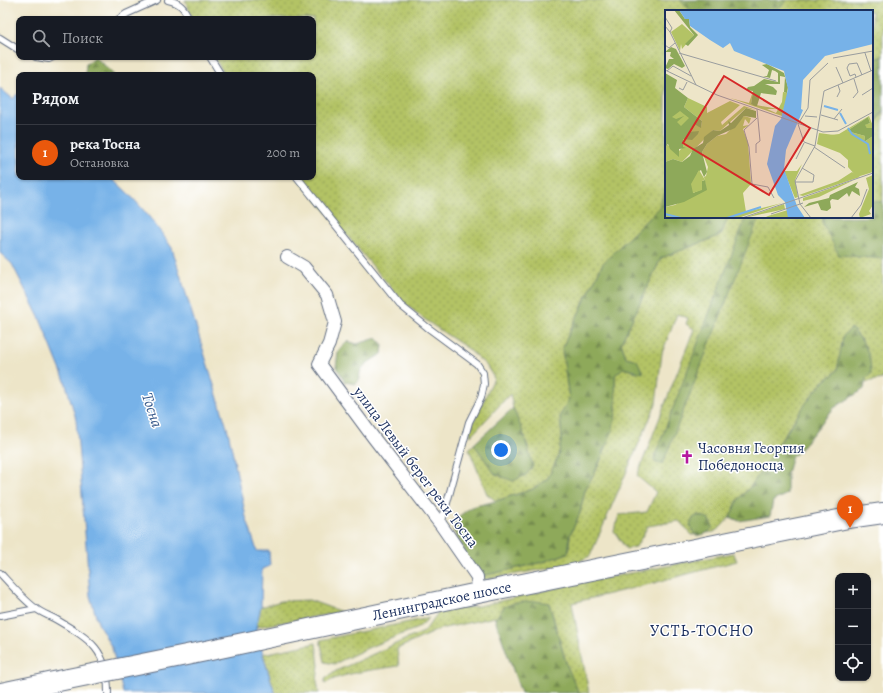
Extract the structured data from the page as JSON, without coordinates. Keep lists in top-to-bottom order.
{
  "streets": {
    "main road": ["Ленинградское шоссе"],
    "street": ["улица Левый берег реки Тосна"]
  },
  "crossings": [
    ["улица Левый берег реки Тосна", "Ленинградское шоссе"]
  ],
  "districts": ["УСТЬ-ТОСНО"],
  "water": ["Тосна"],
  "places": {
    "church": ["Часовня Георгия Победоносца"]
  },
  "page": {
    "search": "Поиск",
    "heading": "Рядом",
    "list": [
      {
        "mark": "1",
        "name": "река Тосна",
        "note": "Остановка",
        "value": "200 m"
      }
    ],
    "pins": "1",
    "map_buttons": ["+", "−"]
  }
}
